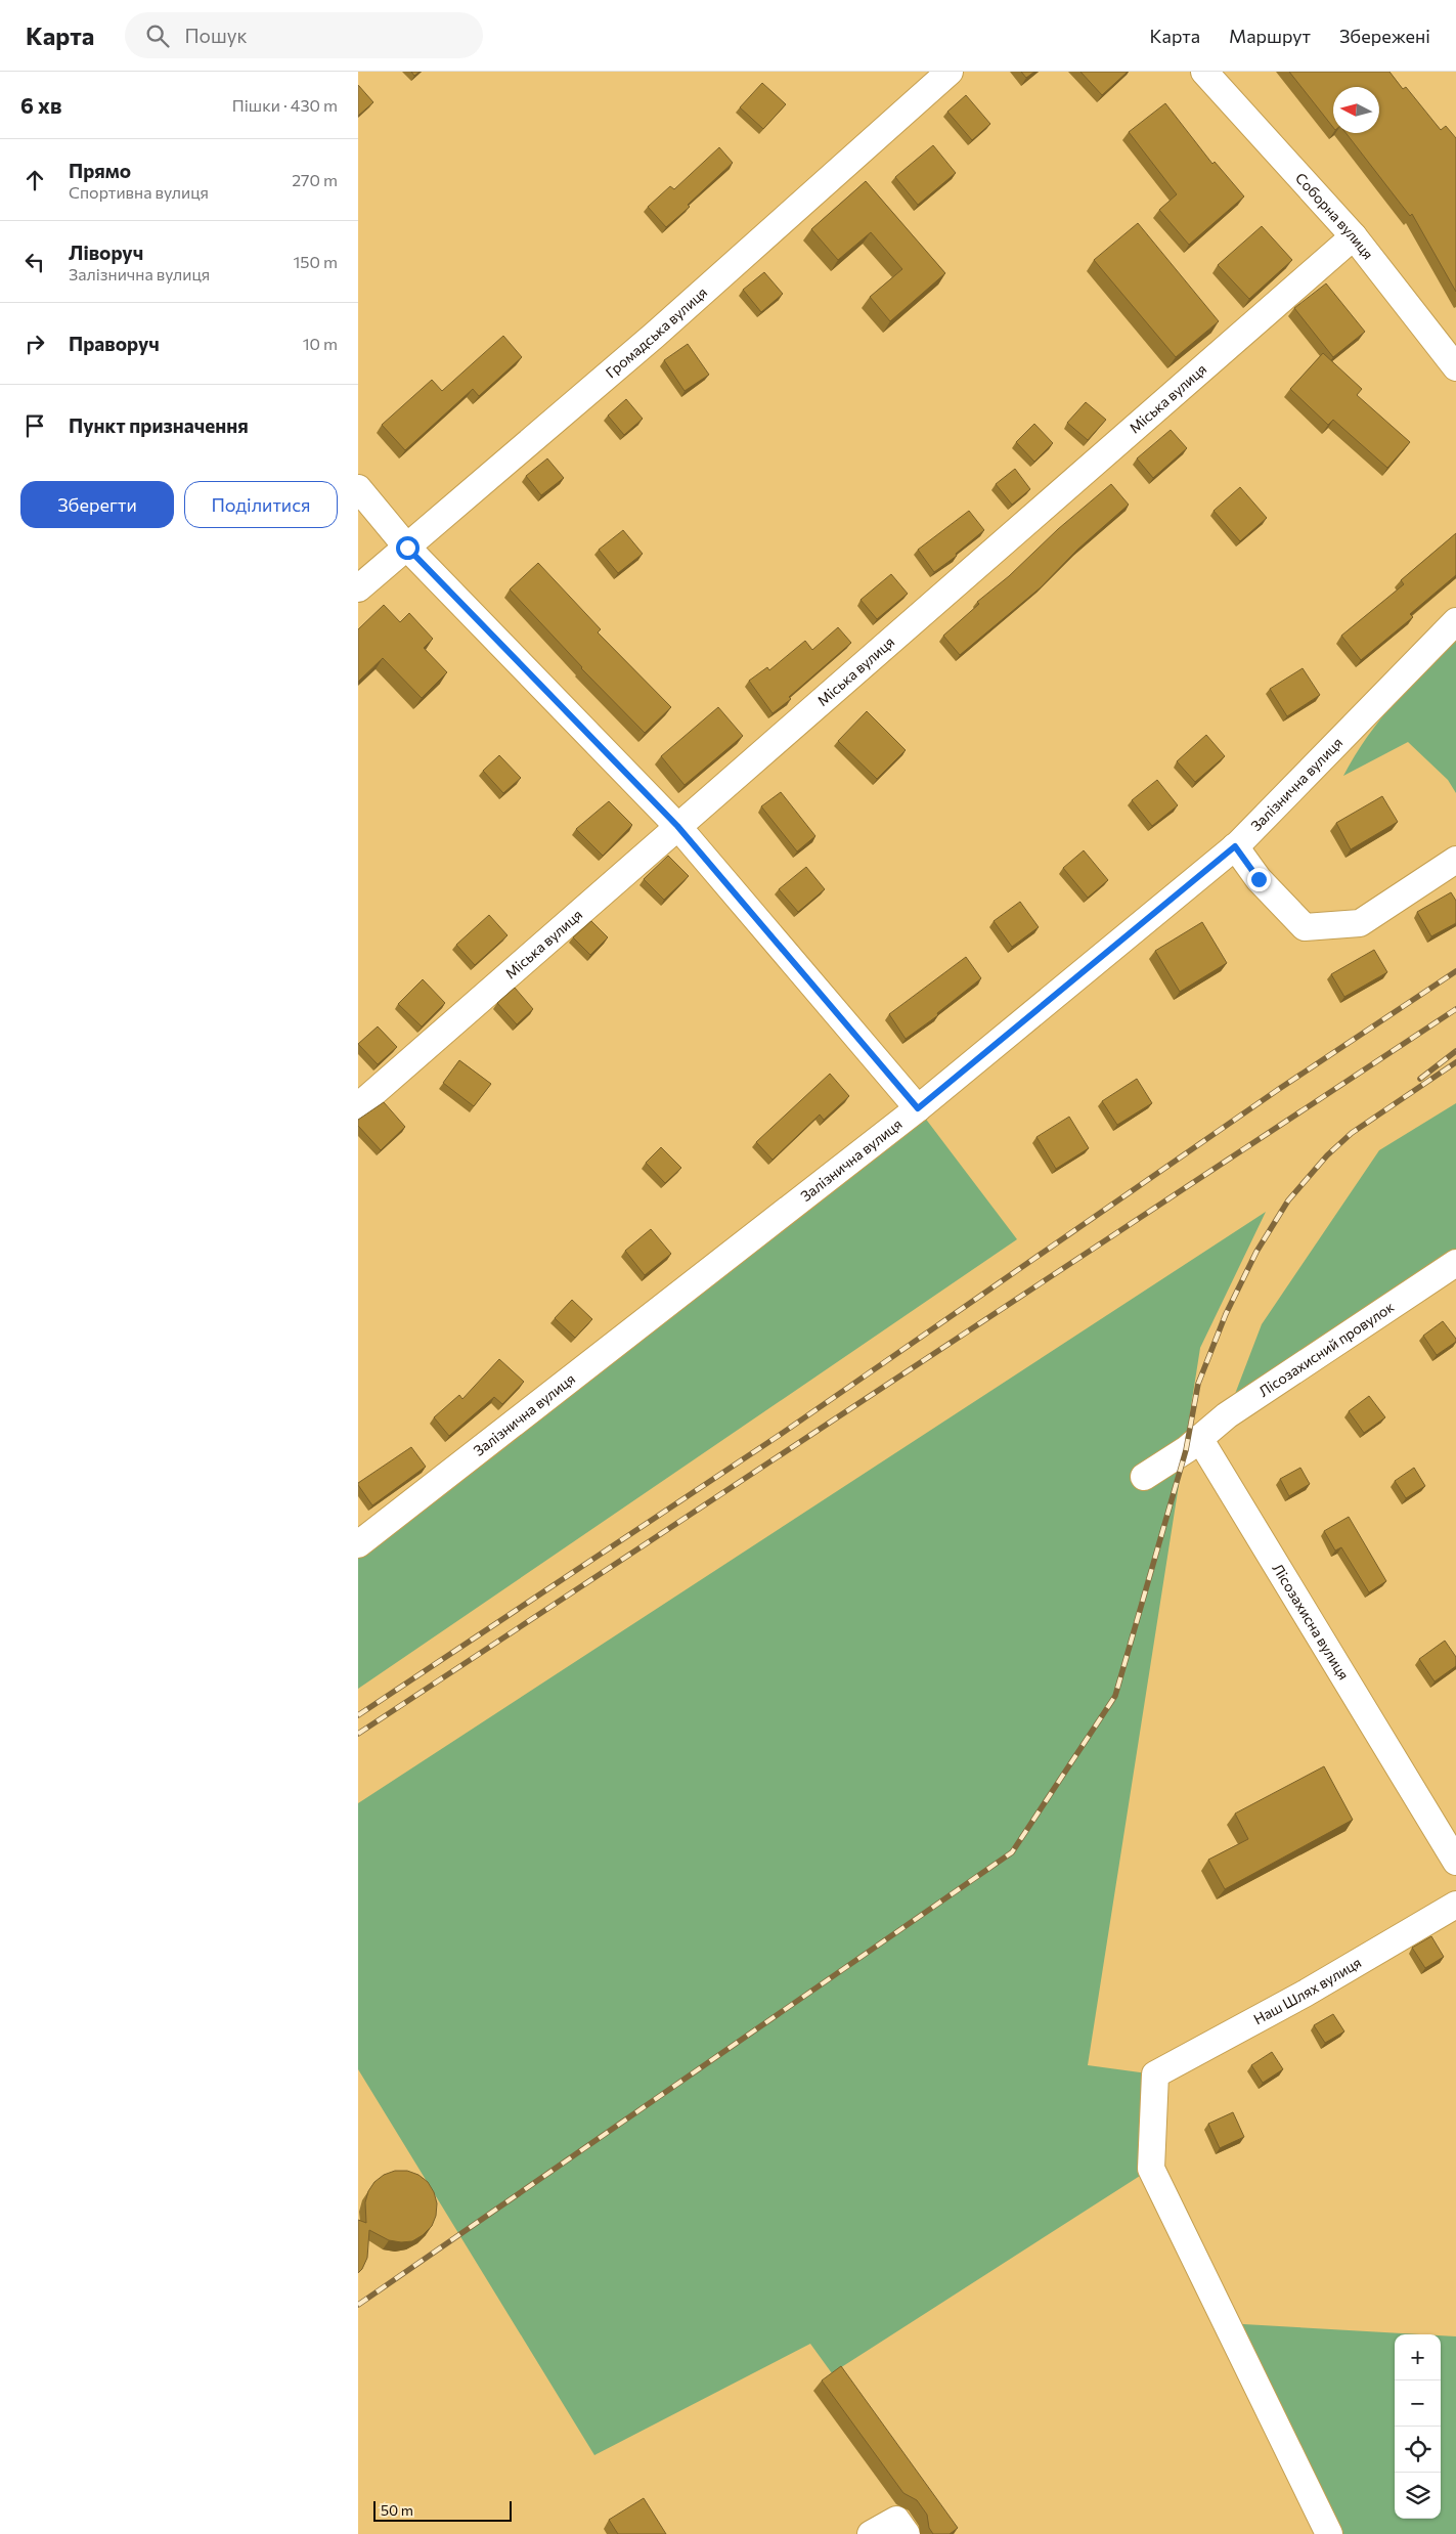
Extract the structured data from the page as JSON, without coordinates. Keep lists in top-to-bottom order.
{
  "streets": {
    "street": [
      "Соборна вулиця",
      "Громадська вулиця",
      "Міська вулиця",
      "Залізнична вулиця",
      "Лісозахисний провулок",
      "Лісозахисна вулиця",
      "Наш Шлях вулиця"
    ]
  },
  "crossings": [
    ["Соборна вулиця", "Міська вулиця"],
    ["Лісозахисний провулок", "Лісозахисна вулиця"]
  ],
  "scale_bar": "50 m",
  "north": "left",
  "page": {
    "header": "Карта",
    "search": "Пошук",
    "nav": ["Карта", "Маршрут", "Збережені"],
    "heading": ["6 хв", "Пішки · 430 m"],
    "list": [
      ["Прямо", "Спортивна вулиця", "270 m"],
      ["Ліворуч", "Залізнична вулиця", "150 m"],
      ["Праворуч", "10 m"],
      "Пункт призначення"
    ],
    "buttons": ["Зберегти", "Поділитися"],
    "map_buttons": ["+", "−"],
    "scale": "50 m"
  }
}
